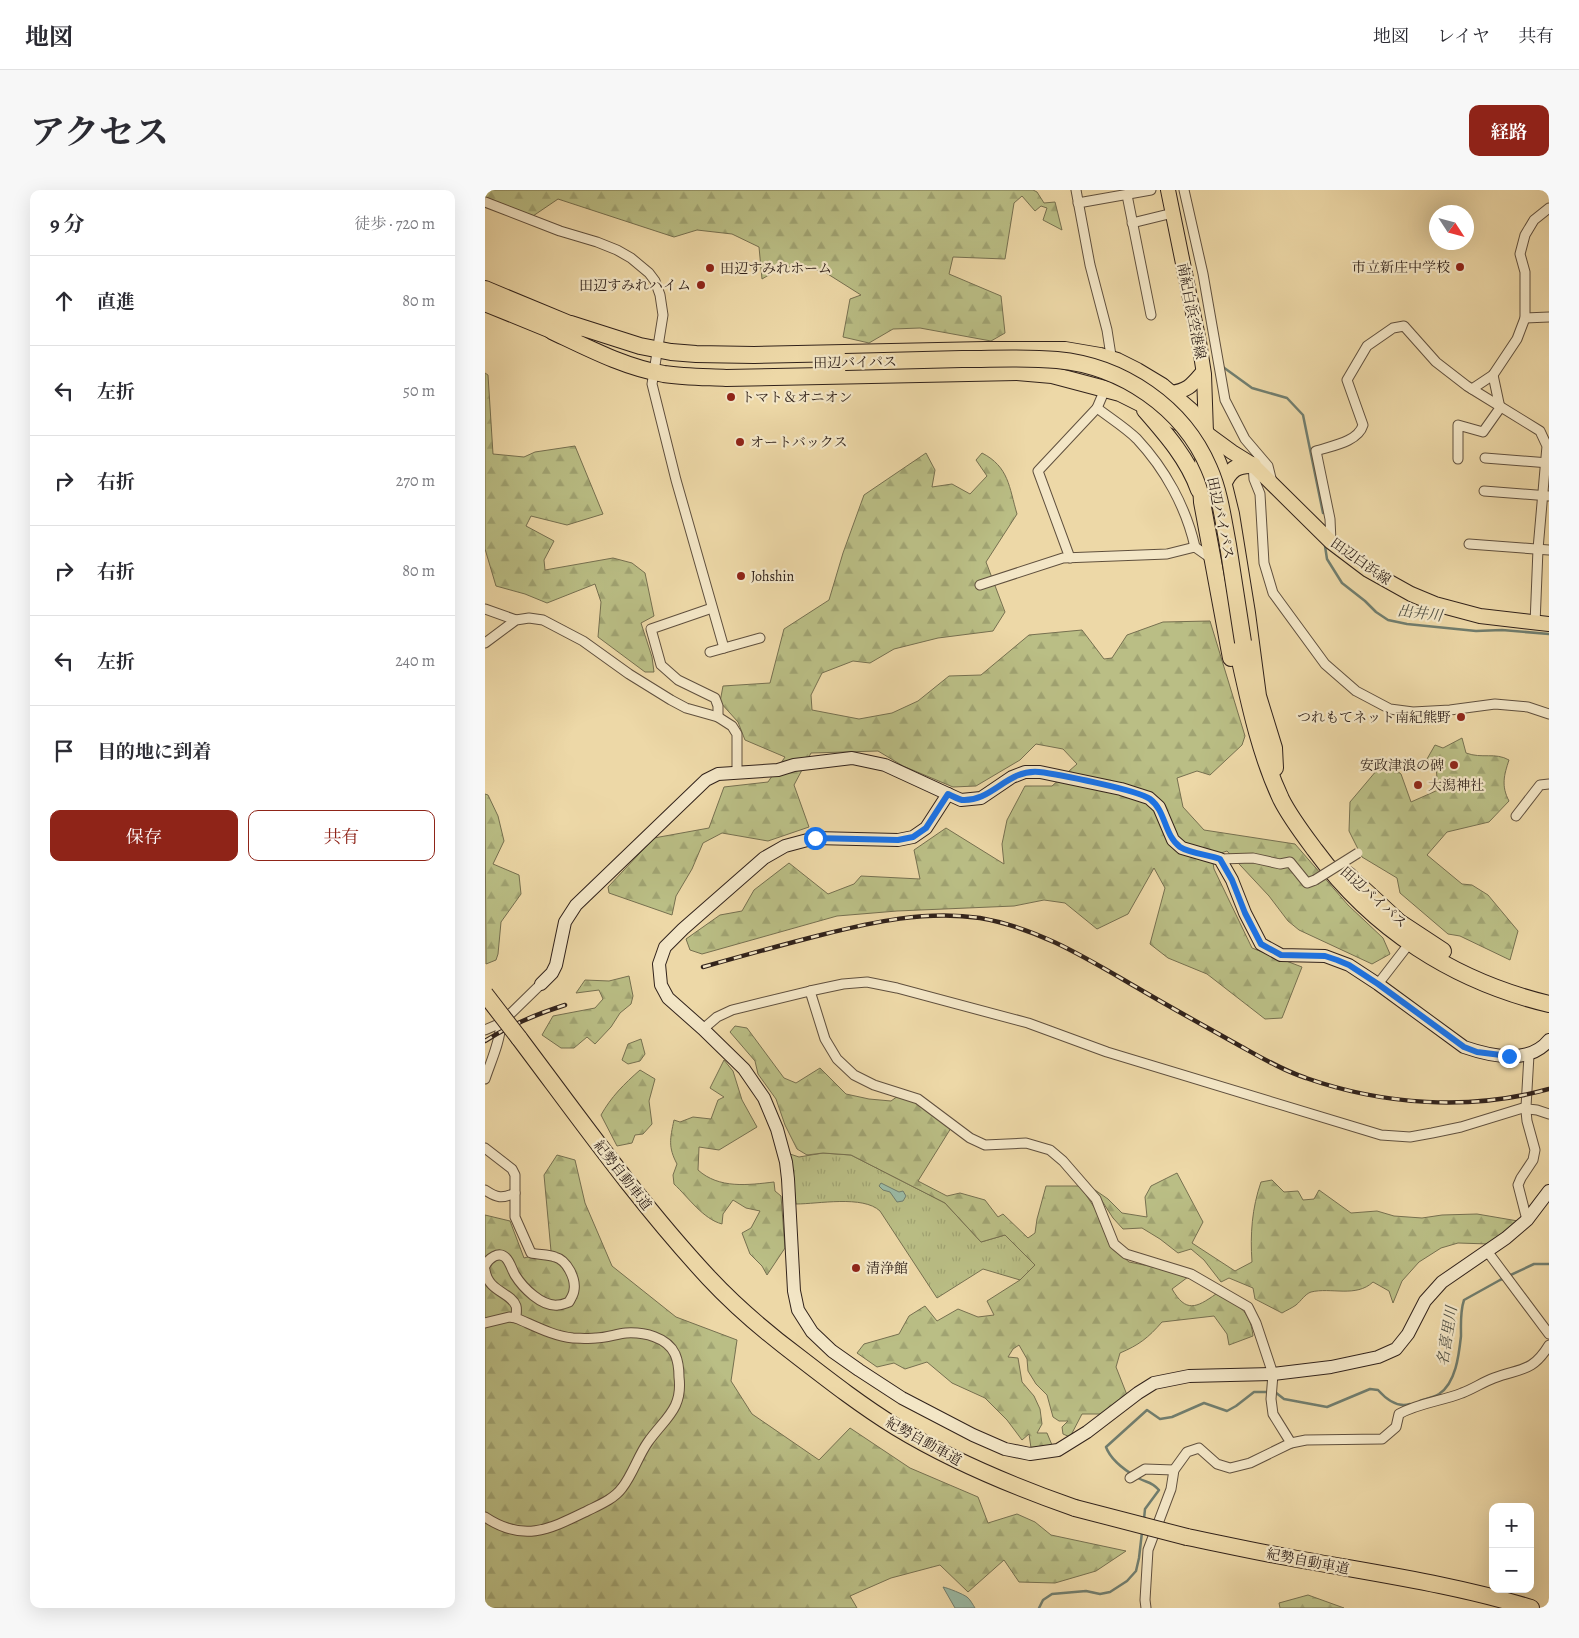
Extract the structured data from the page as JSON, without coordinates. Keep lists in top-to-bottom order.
{
  "streets": {
    "highway": ["田辺バイパス", "紀勢自動車道"],
    "main road": ["南紀白浜空港線", "田辺白浜線"]
  },
  "crossings": [
    ["南紀白浜空港線", "田辺白浜線"]
  ],
  "water": ["出井川", "名喜里川"],
  "places": [
    "市立新庄中学校",
    "田辺すみれホーム",
    "田辺すみれハイム",
    "トマト＆オニオン",
    "オートバックス",
    "Johshin",
    "つれもてネット南紀熊野",
    "安政津浪の碑",
    "大潟神社",
    "清浄館"
  ],
  "north": "bottom right",
  "page": {
    "header": "地図",
    "nav": ["地図", "レイヤ", "共有"],
    "title": "アクセス",
    "buttons": [
      "経路",
      ["保存", "共有"]
    ],
    "heading": ["9 分", "徒歩 · 720 m"],
    "list": [
      ["直進", "80 m"],
      ["左折", "50 m"],
      ["右折", "270 m"],
      ["右折", "80 m"],
      ["左折", "240 m"],
      "目的地に到着"
    ],
    "map_buttons": ["+", "−"]
  }
}
